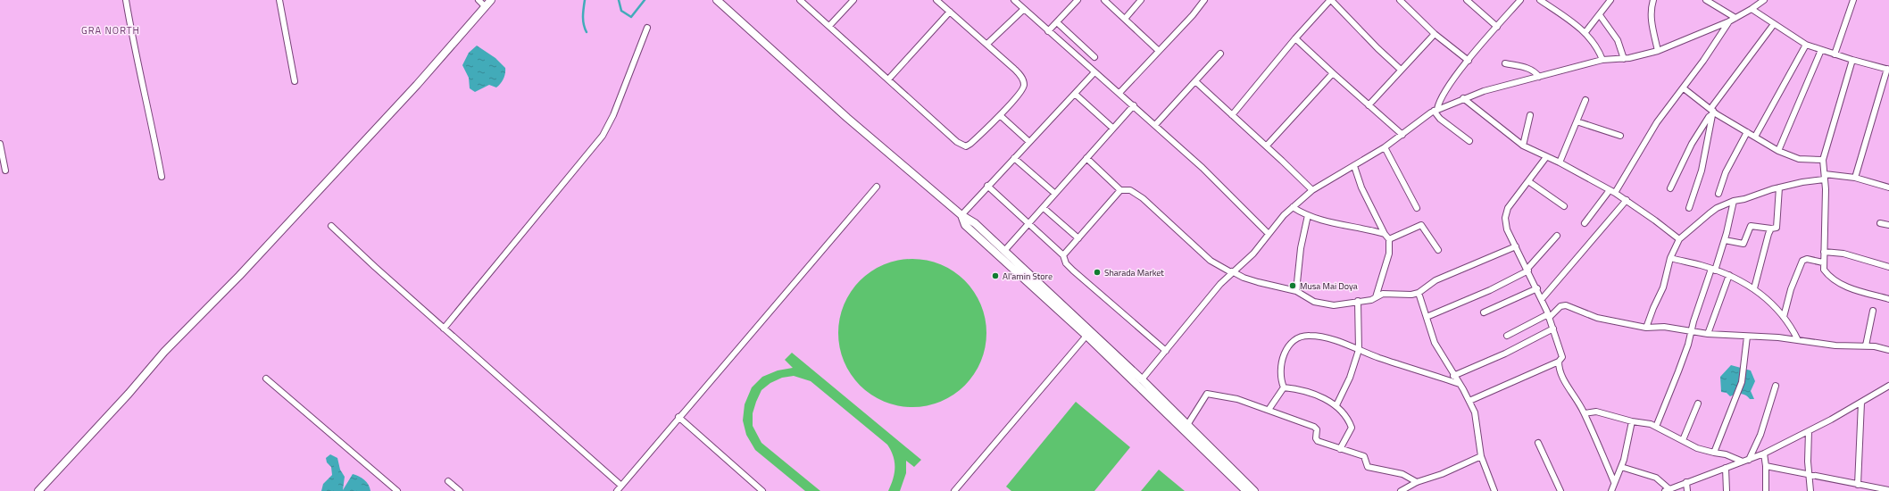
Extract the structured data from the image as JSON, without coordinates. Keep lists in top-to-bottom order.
{
  "districts": ["GRA NORTH"],
  "places": ["Sharada Market", "Al'amin Store", "Musa Mai Doya"]
}
